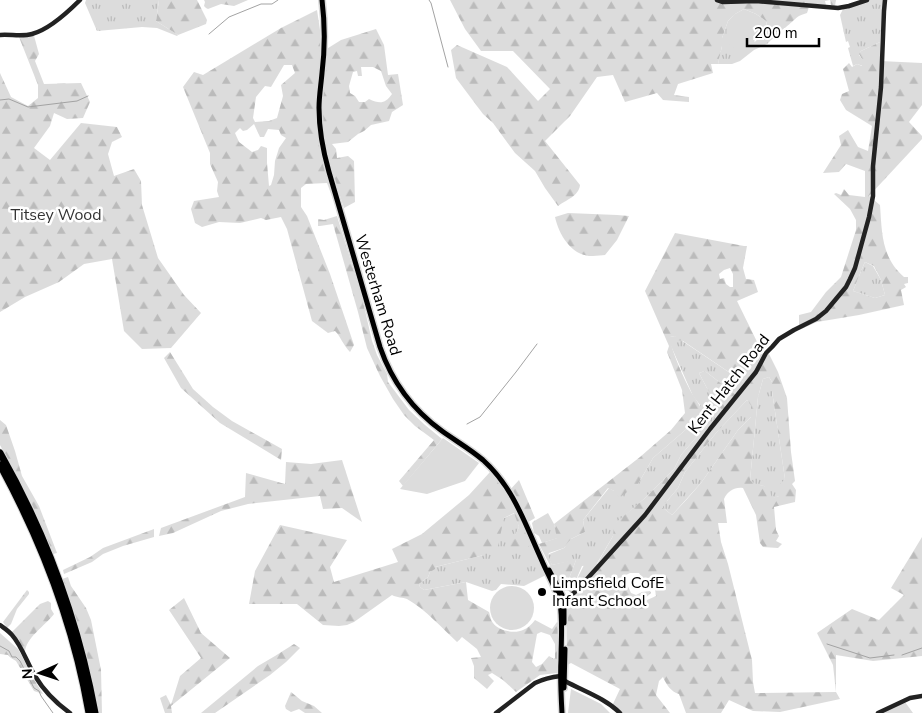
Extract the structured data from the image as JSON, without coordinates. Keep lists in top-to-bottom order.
{
  "streets": {
    "main road": ["Westerham Road", "Kent Hatch Road"]
  },
  "crossings": [
    ["Westerham Road", "Kent Hatch Road"]
  ],
  "parks": ["Titsey Wood"],
  "places": ["Limpsfield CofE Infant School"],
  "scale_bar": "200 m",
  "north": "left"
}
